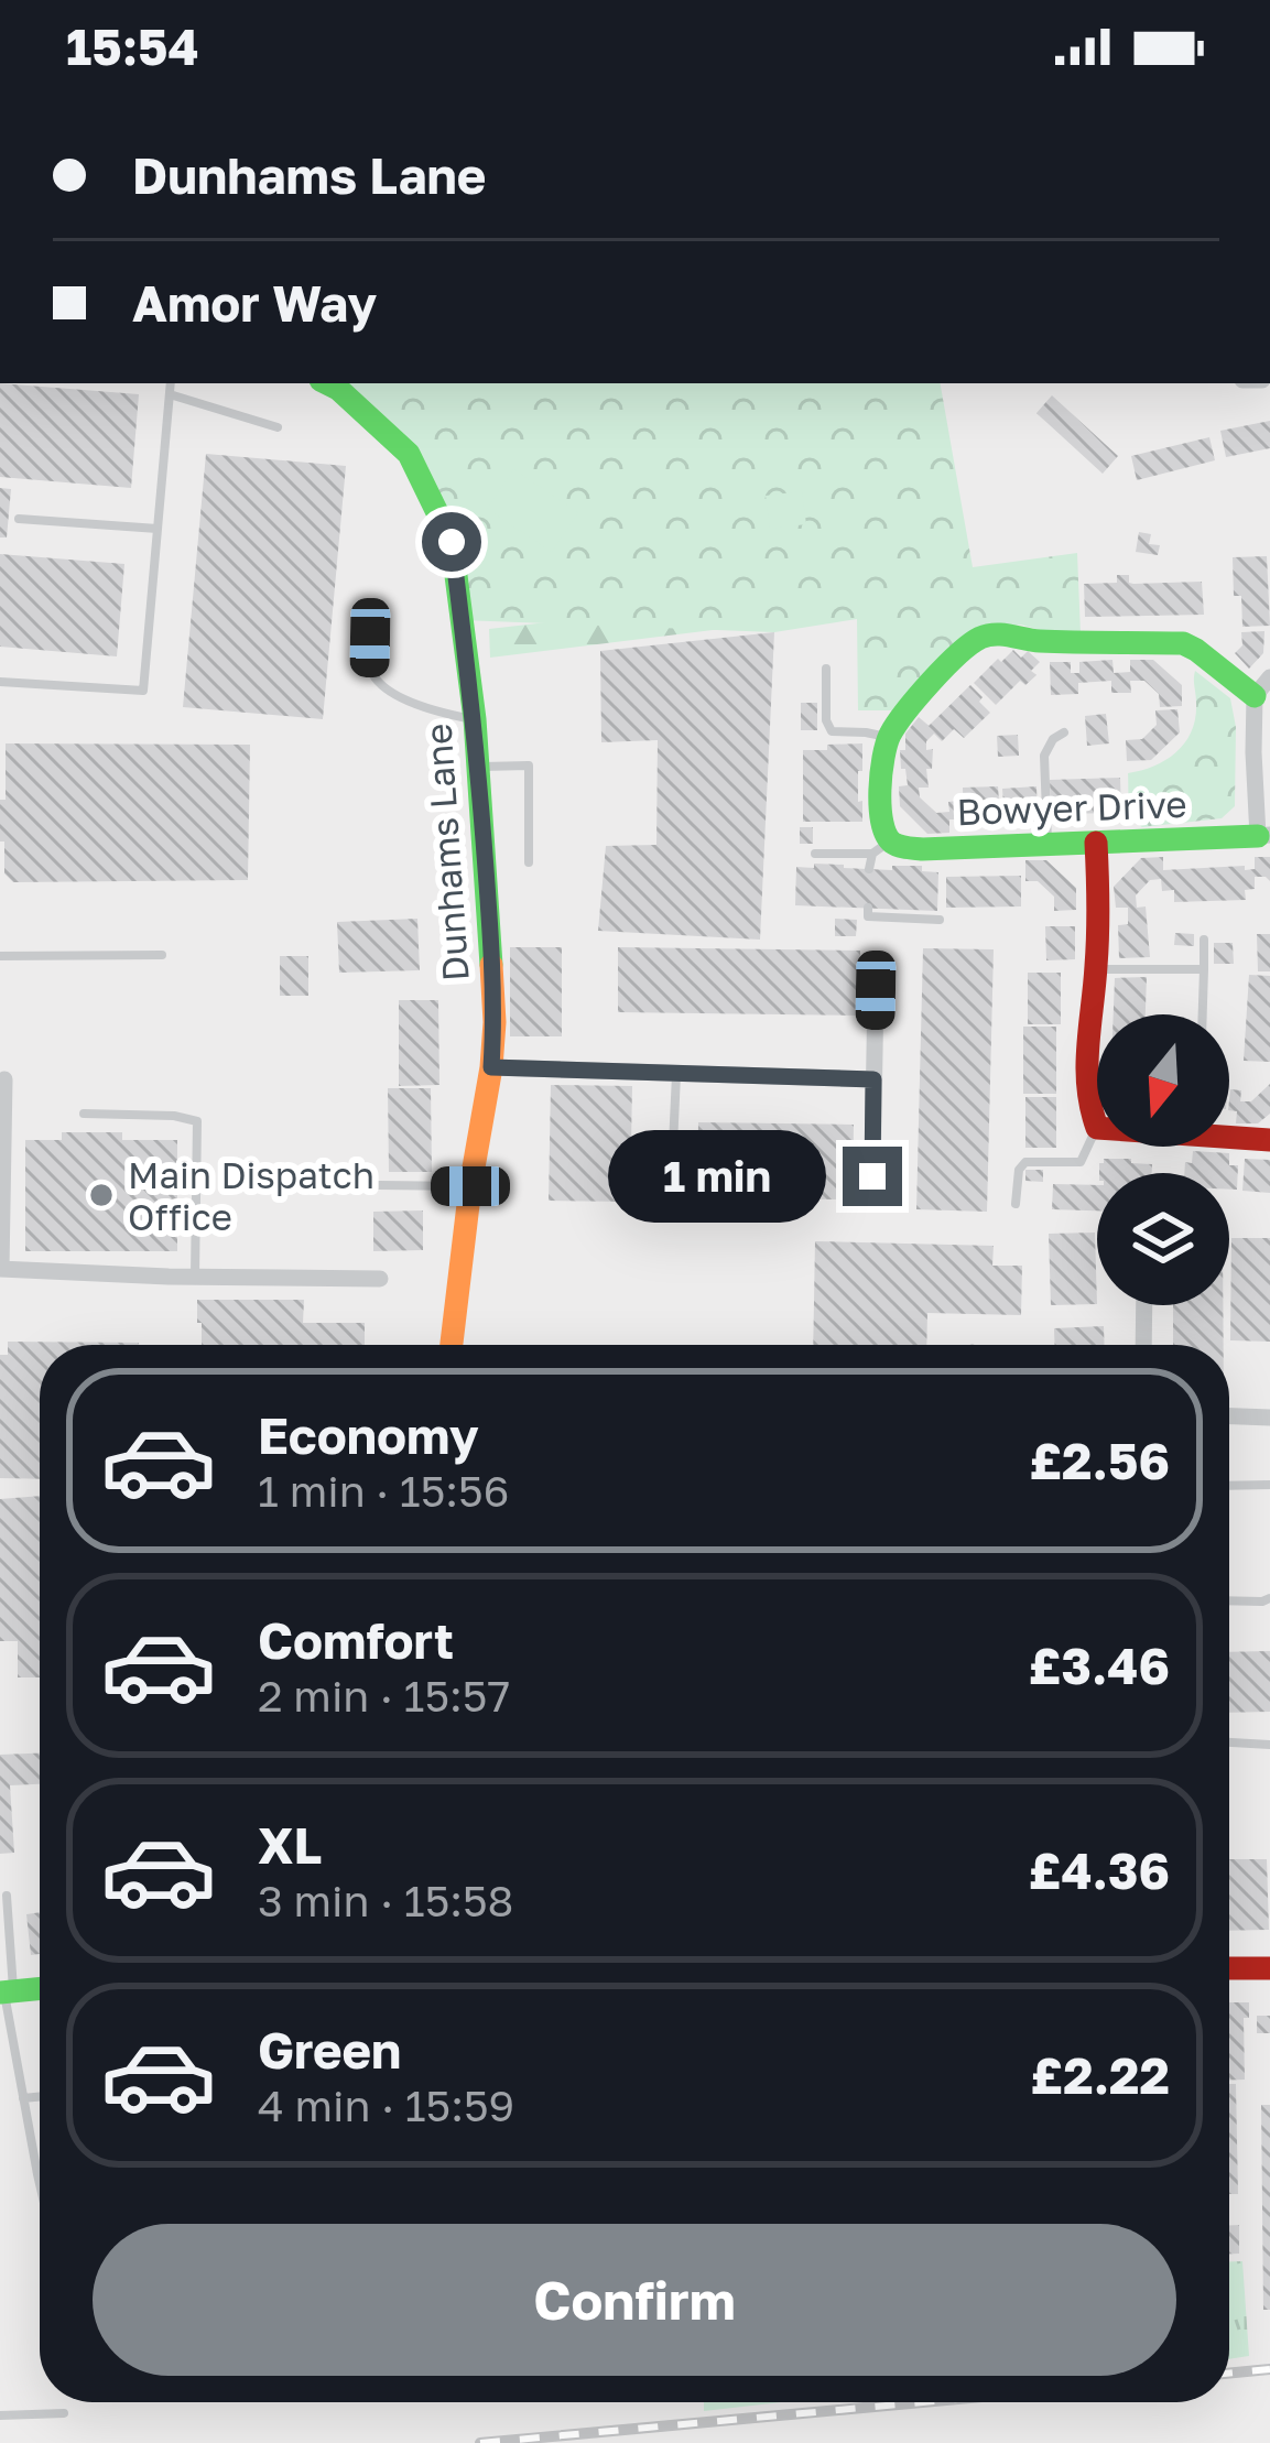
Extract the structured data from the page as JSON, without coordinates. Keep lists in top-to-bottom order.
{
  "streets": {
    "street": ["Bowyer Drive", "Dunhams Lane"]
  },
  "places": ["Main Dispatch Office"],
  "north": "bottom",
  "page": {
    "status": "15:54",
    "banner": ["Dunhams Lane", "Amor Way"],
    "bubble": "1 min",
    "list": [
      {
        "name": "Economy",
        "note": "1 min · 15:56",
        "value": "£2.56"
      },
      {
        "name": "Comfort",
        "note": "2 min · 15:57",
        "value": "£3.46"
      },
      {
        "name": "XL",
        "note": "3 min · 15:58",
        "value": "£4.36"
      },
      {
        "name": "Green",
        "note": "4 min · 15:59",
        "value": "£2.22"
      }
    ],
    "buttons": "Confirm"
  }
}
